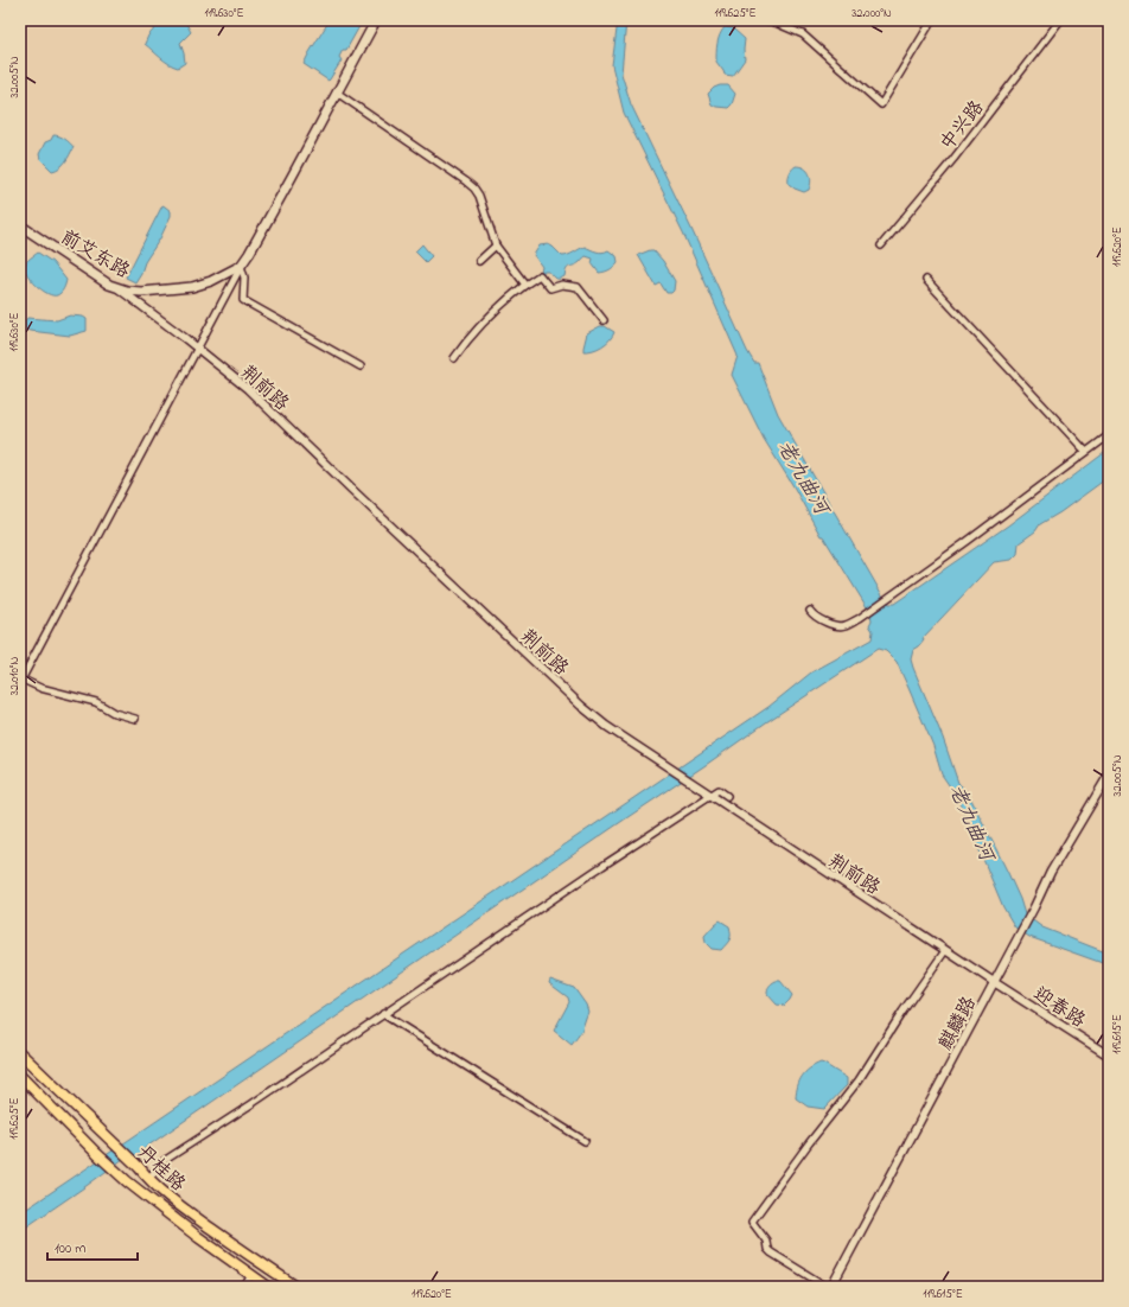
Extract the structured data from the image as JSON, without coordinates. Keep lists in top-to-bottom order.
{
  "streets": {
    "main road": ["前艾东路", "丹桂路"],
    "street": [
      "中兴路",
      "荆前路",
      "迎春路",
      "麒麟路"
    ]
  },
  "crossings": [
    ["前艾东路", "荆前路"],
    ["荆前路", "迎春路"],
    ["荆前路", "麒麟路"],
    ["迎春路", "麒麟路"]
  ],
  "water": ["老九曲河"],
  "scale_bar": "100 m",
  "coordinates": [
    "119.630°E",
    "119.625°E",
    "32.000°N",
    "32.005°N",
    "119.620°E",
    "32.010°N",
    "119.615°E"
  ]
}
